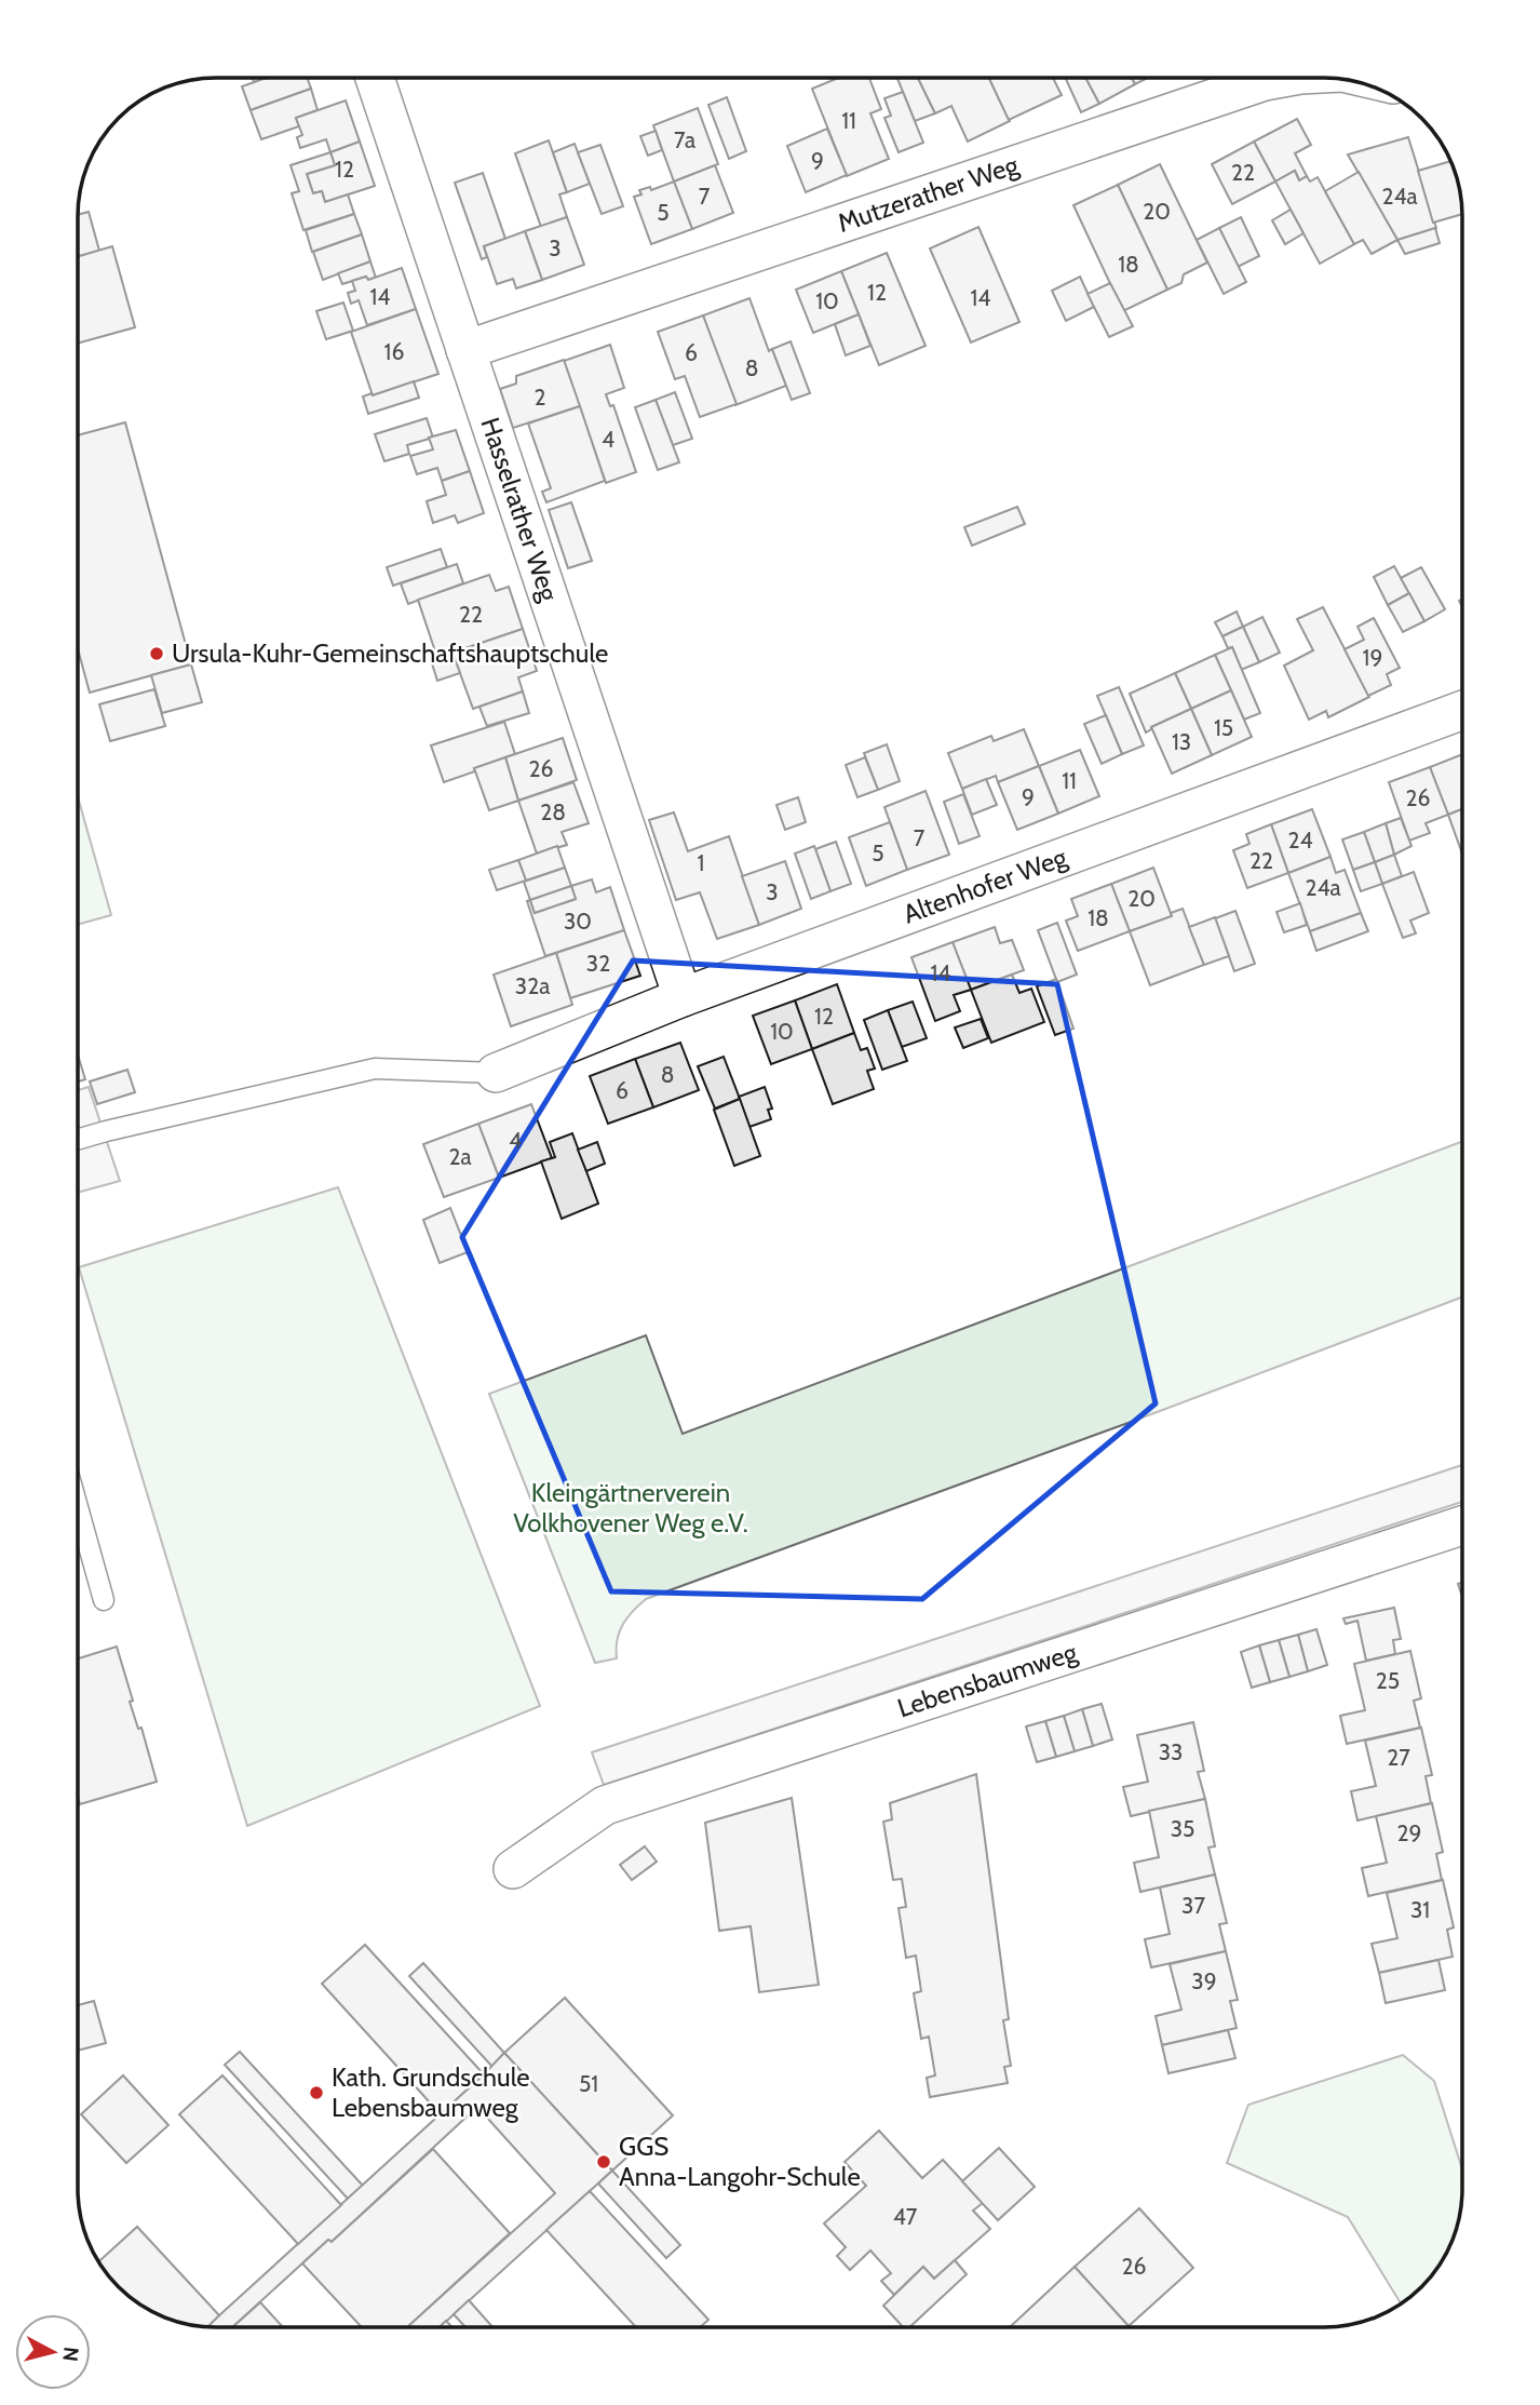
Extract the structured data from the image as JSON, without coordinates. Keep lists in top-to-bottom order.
{
  "streets": {
    "street": [
      "Mutzerather Weg",
      "Hasselrather Weg",
      "Altenhofer Weg",
      "Lebensbaumweg"
    ]
  },
  "crossings": [
    ["Mutzerather Weg", "Hasselrather Weg"],
    ["Hasselrather Weg", "Altenhofer Weg"]
  ],
  "parks": ["Kleingärtnerverein Volkhovener Weg e.V."],
  "places": ["Ursula-Kuhr-Gemeinschaftshauptschule", "Kath. Grundschule Lebensbaumweg", "GGS Anna-Langohr-Schule"],
  "house_numbers": [
    "11",
    "7a",
    "9",
    "12",
    "22",
    "7",
    "24a",
    "20",
    "5",
    "3",
    "18",
    "12",
    "14",
    "14",
    "10",
    "16",
    "6",
    "8",
    "2",
    "4",
    "22",
    "19",
    "15",
    "13",
    "26",
    "11",
    "9",
    "26",
    "28",
    "7",
    "24",
    "5",
    "22",
    "1",
    "24a",
    "3",
    "20",
    "18",
    "30",
    "32",
    "14",
    "32a",
    "12",
    "10",
    "8",
    "6",
    "4",
    "2a",
    "25",
    "33",
    "27",
    "35",
    "29",
    "37",
    "31",
    "39",
    "51",
    "47",
    "26"
  ],
  "north": "right"
}
